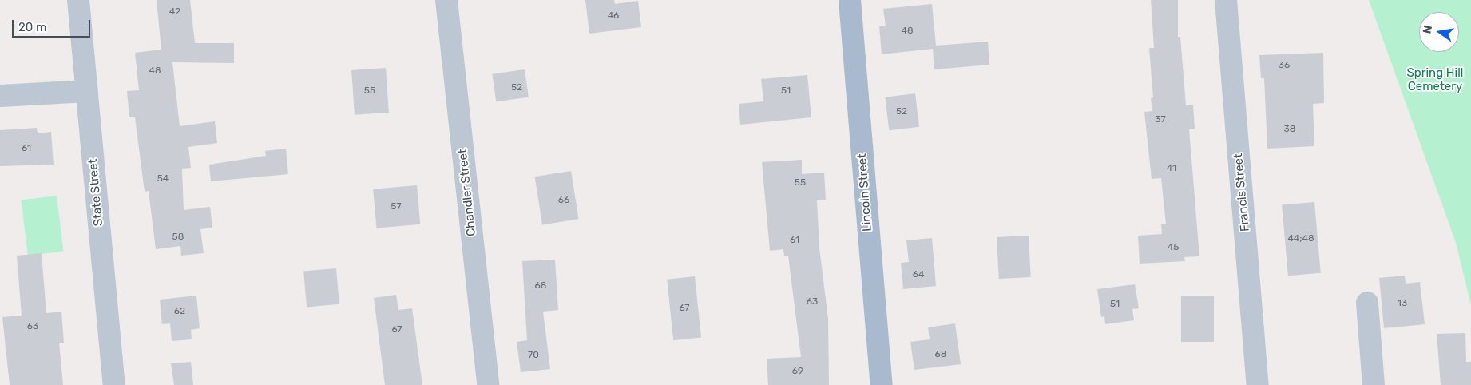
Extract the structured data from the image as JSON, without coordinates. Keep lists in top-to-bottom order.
{
  "streets": {
    "main road": ["Lincoln Street"],
    "street": ["State Street", "Chandler Street", "Francis Street"]
  },
  "parks": ["Spring Hill Cemetery"],
  "house_numbers": [
    "42",
    "46",
    "48",
    "36",
    "48",
    "52",
    "55",
    "51",
    "52",
    "37",
    "38",
    "61",
    "41",
    "54",
    "55",
    "66",
    "57",
    "58",
    "44;48",
    "61",
    "45",
    "64",
    "68",
    "63",
    "13",
    "51",
    "67",
    "62",
    "63",
    "67",
    "68",
    "70",
    "69"
  ],
  "scale_bar": "20 m",
  "north": "left"
}
